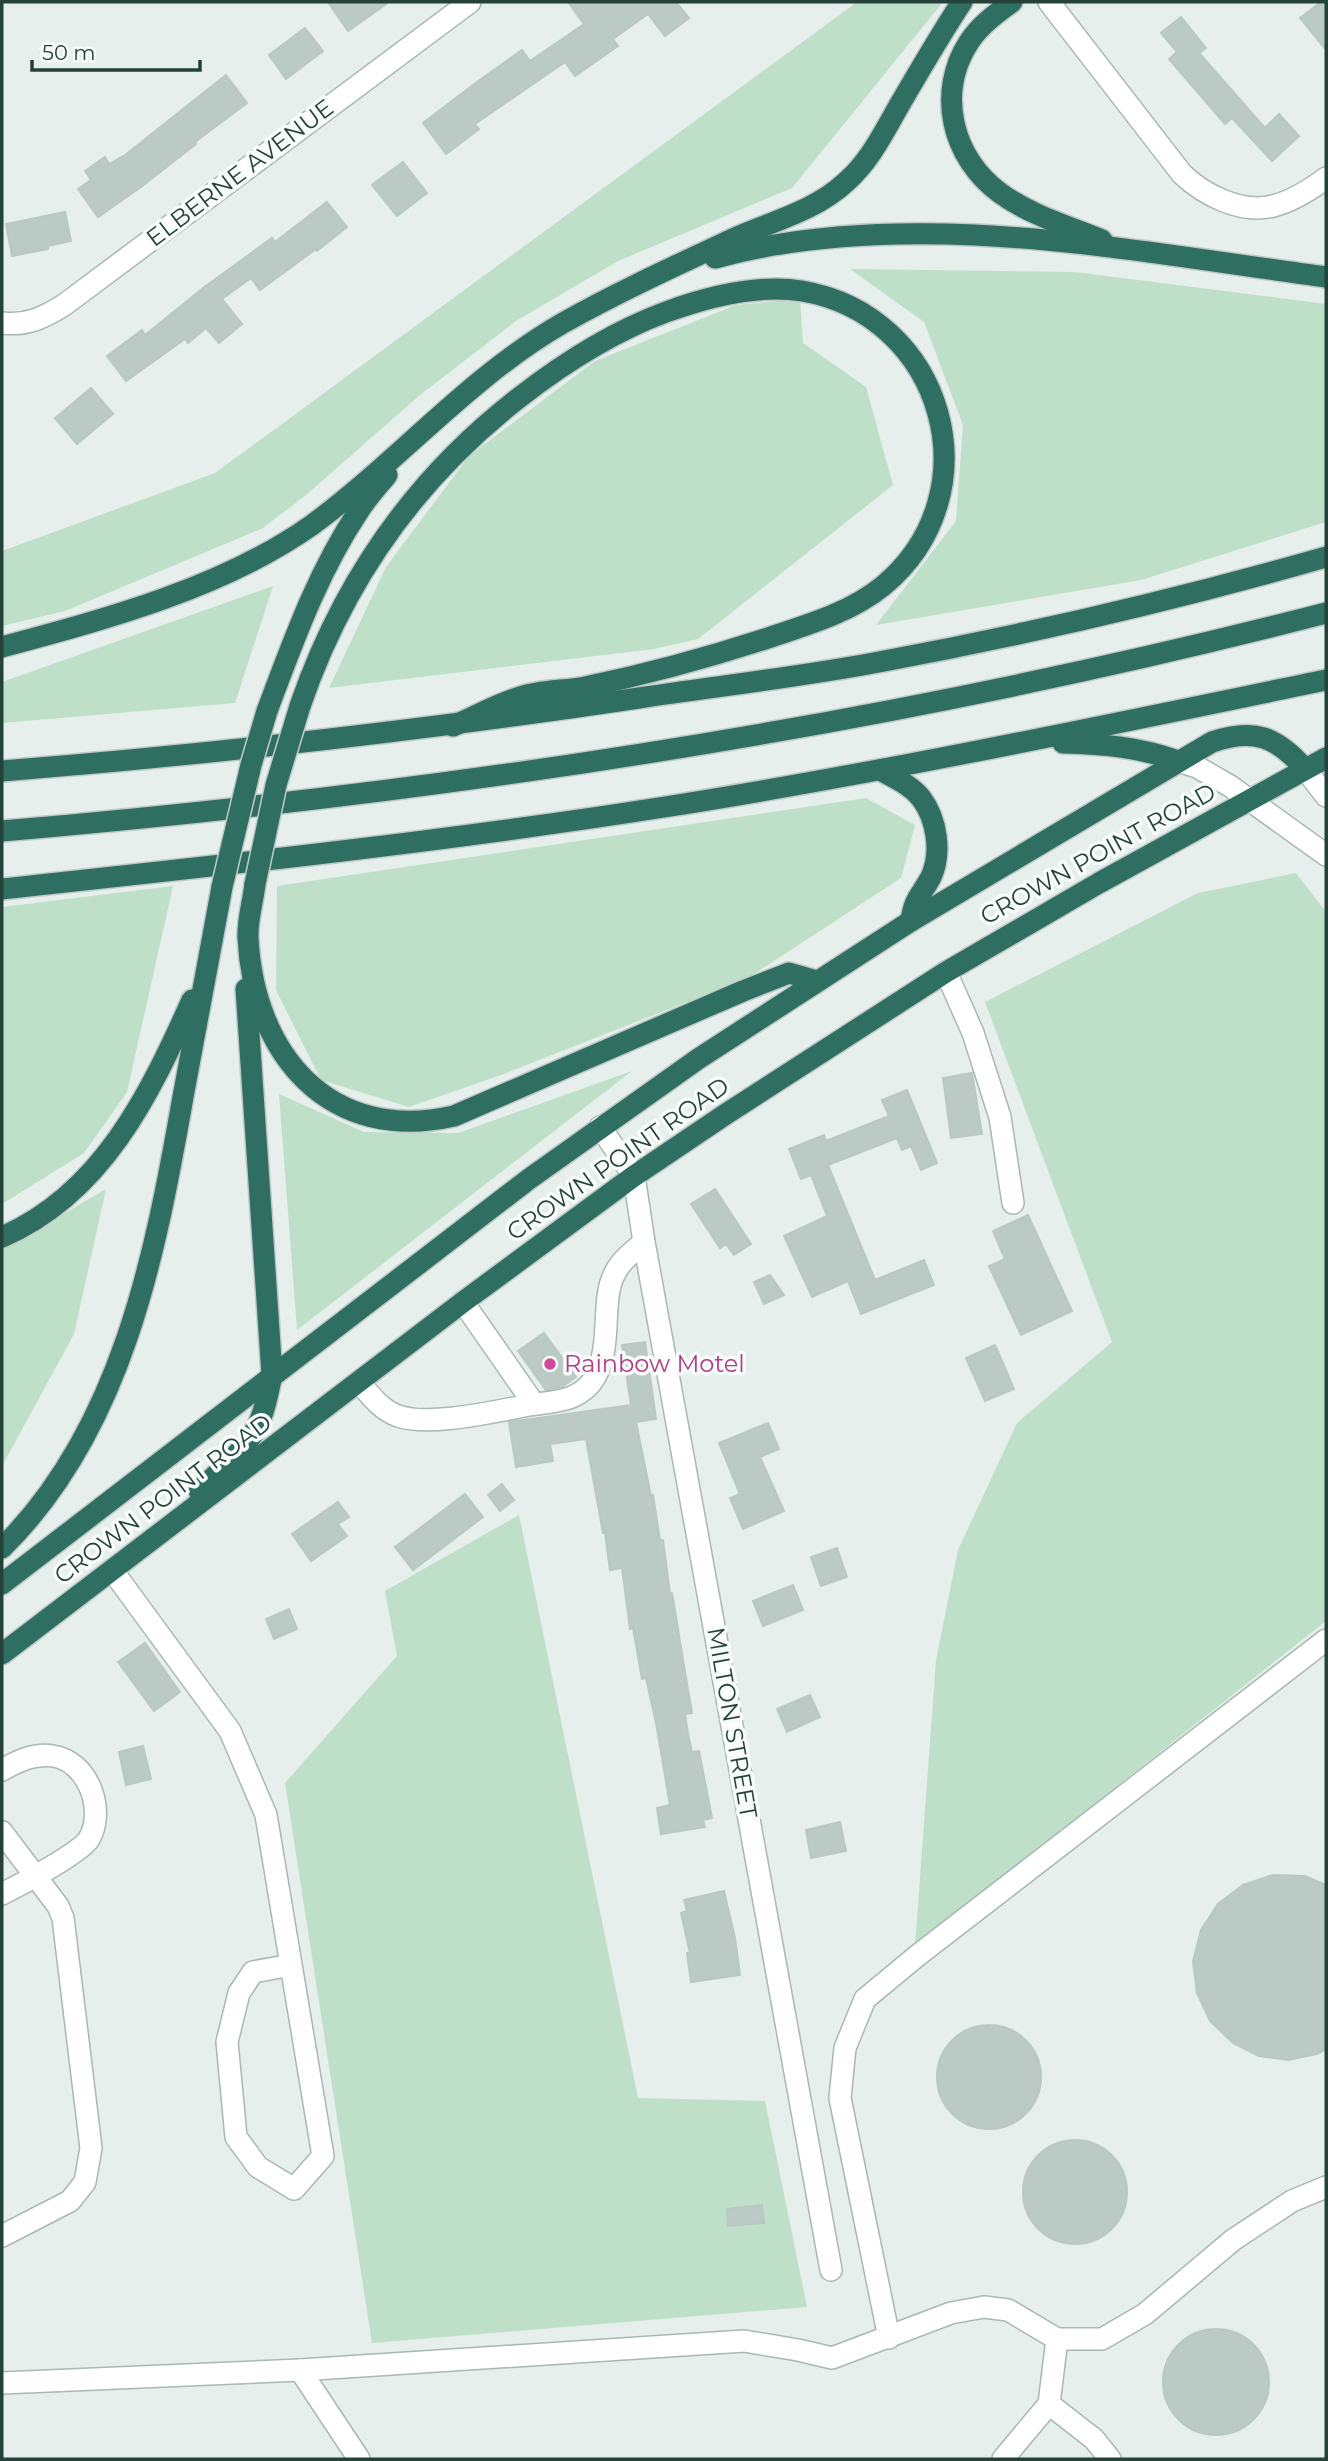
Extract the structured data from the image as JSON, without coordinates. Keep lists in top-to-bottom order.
{
  "streets": {
    "highway": ["CROWN POINT ROAD"],
    "street": ["ELBERNE AVENUE", "MILTON STREET"]
  },
  "crossings": [
    ["CROWN POINT ROAD", "MILTON STREET"]
  ],
  "places": ["Rainbow Motel"],
  "scale_bar": "50 m"
}
